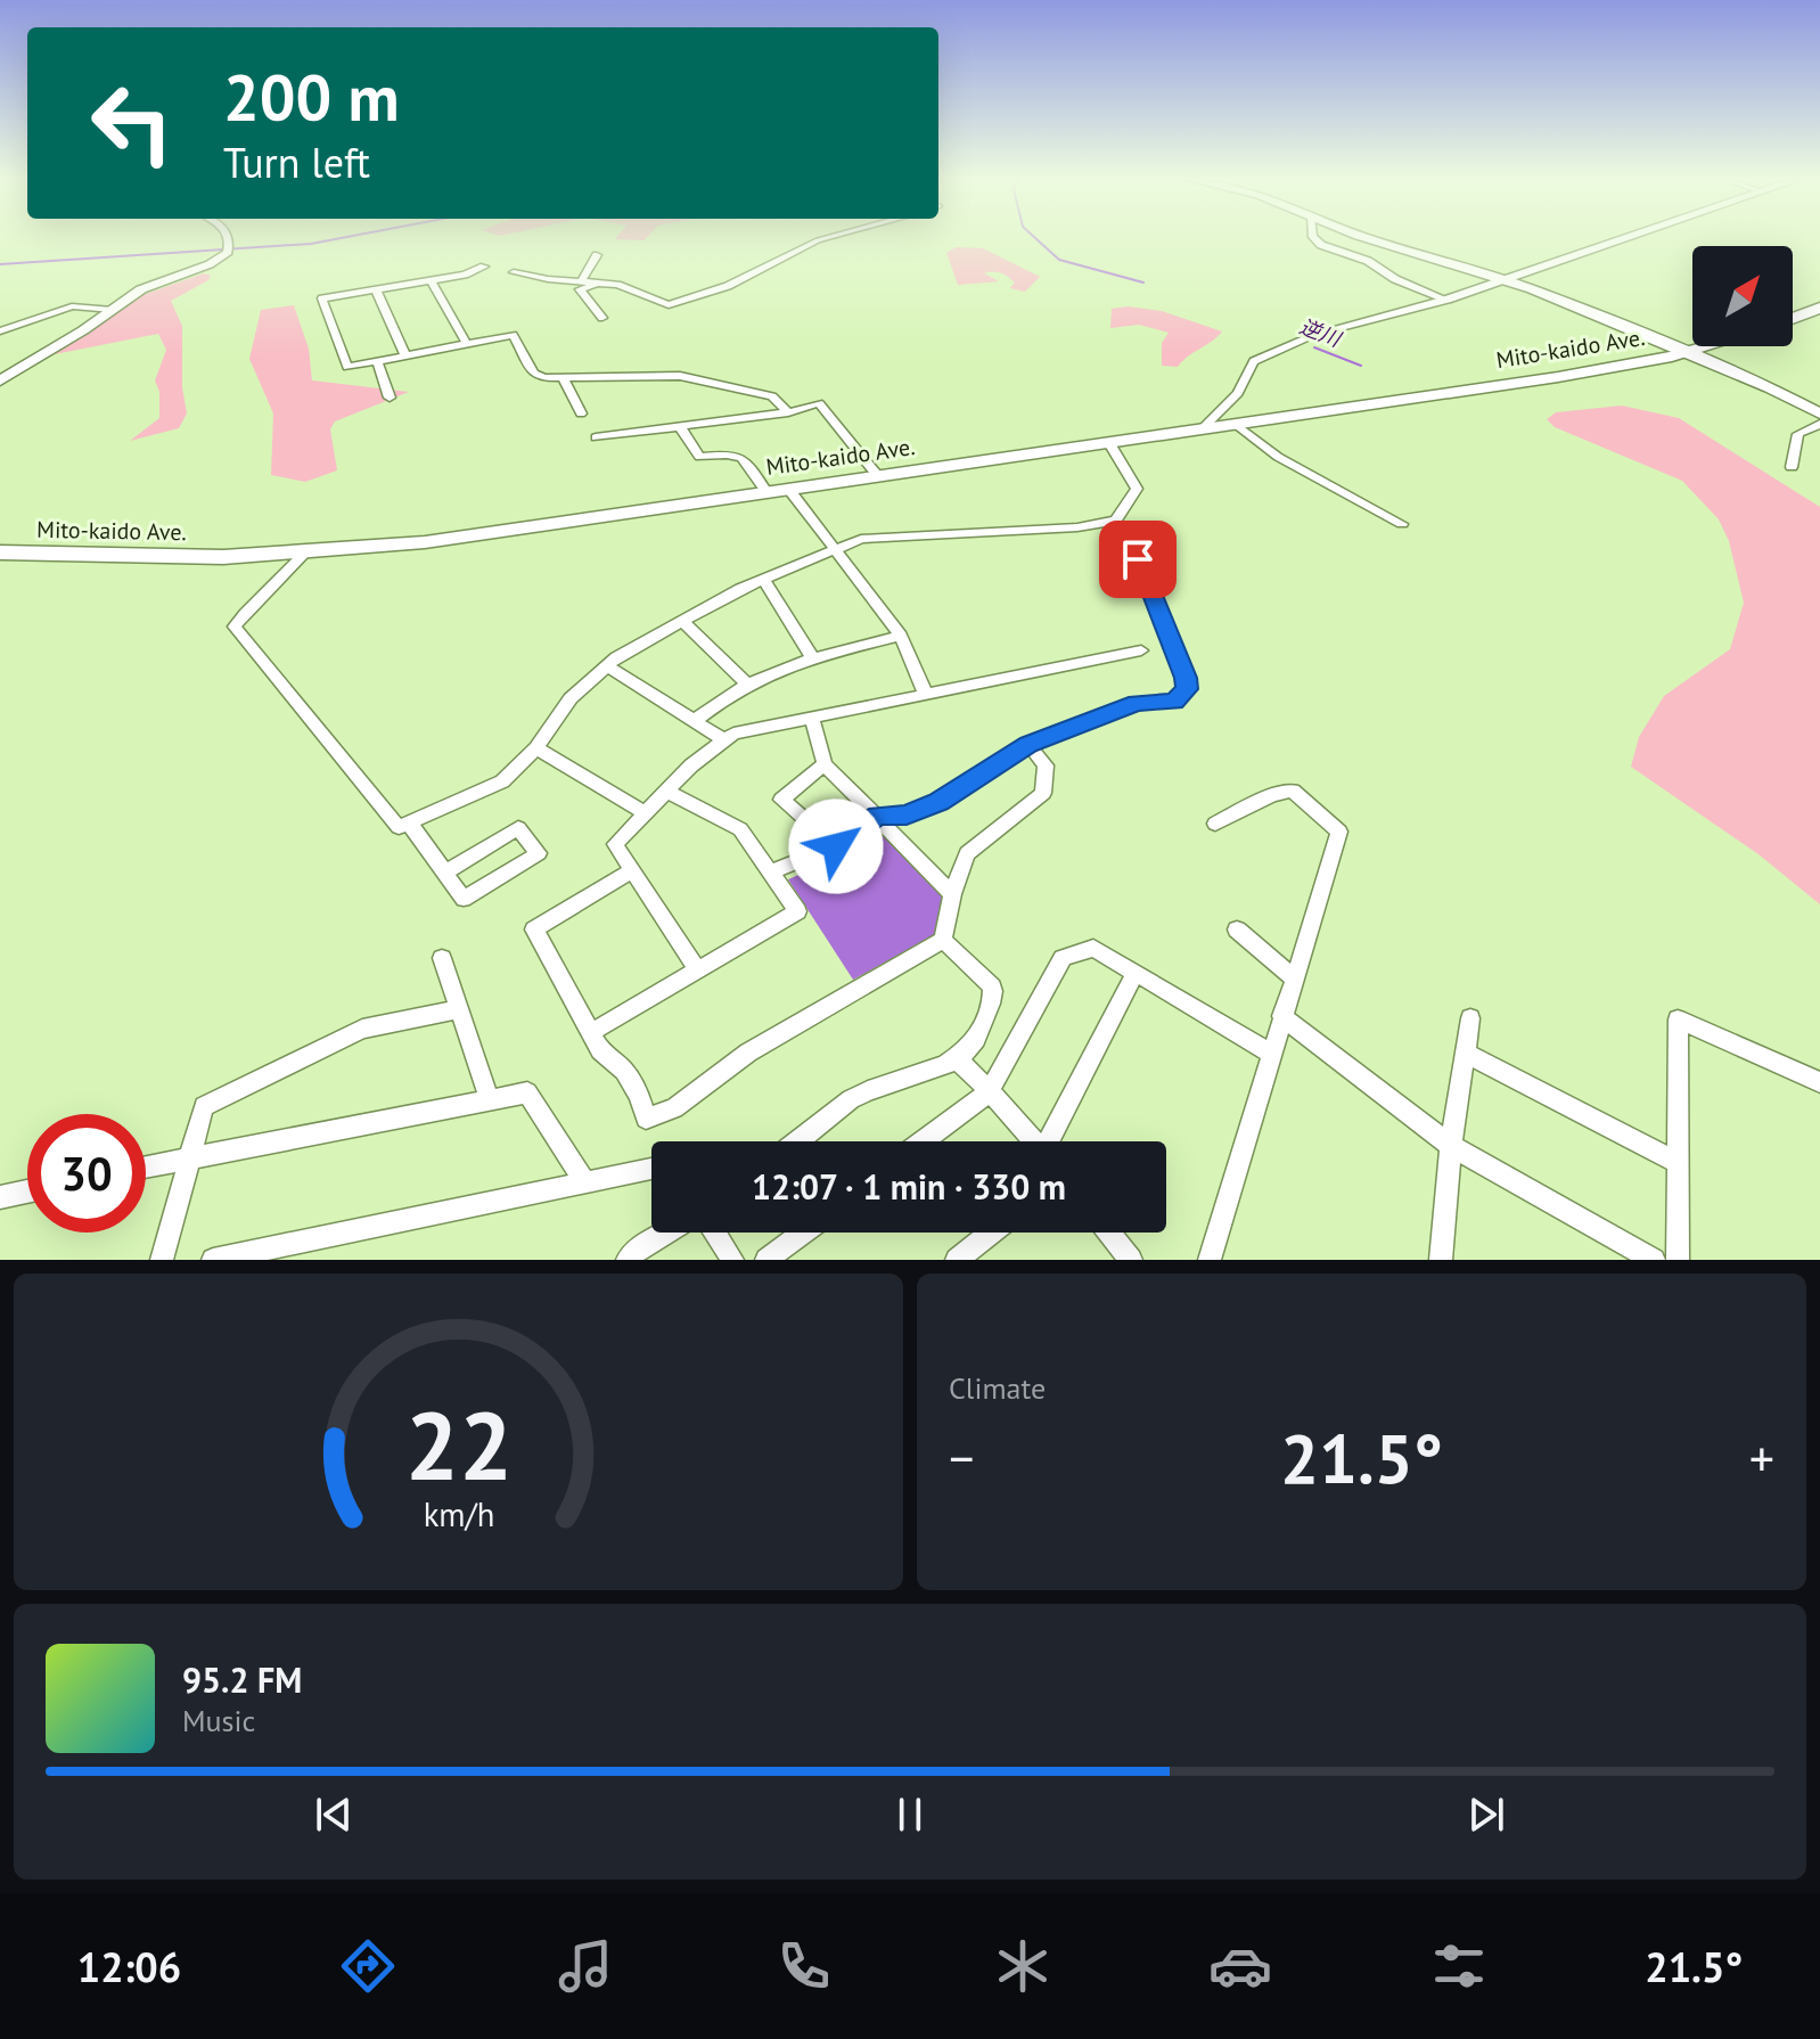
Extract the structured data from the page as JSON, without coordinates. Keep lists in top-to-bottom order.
{
  "streets": {
    "highway": ["Mito-kaido Ave."]
  },
  "water": ["逆川"],
  "north": "top right",
  "page": {
    "turn": ["200 m", "Turn left"],
    "limit": "30",
    "trip": "12:07 · 1 min · 330 m",
    "tile": "Climate",
    "heat": ["−", "21.5°", "+"],
    "song": ["95.2 FM", "Music"],
    "tabs": ["12:06", "21.5°"],
    "gauge": ["22", "km/h"]
  }
}
